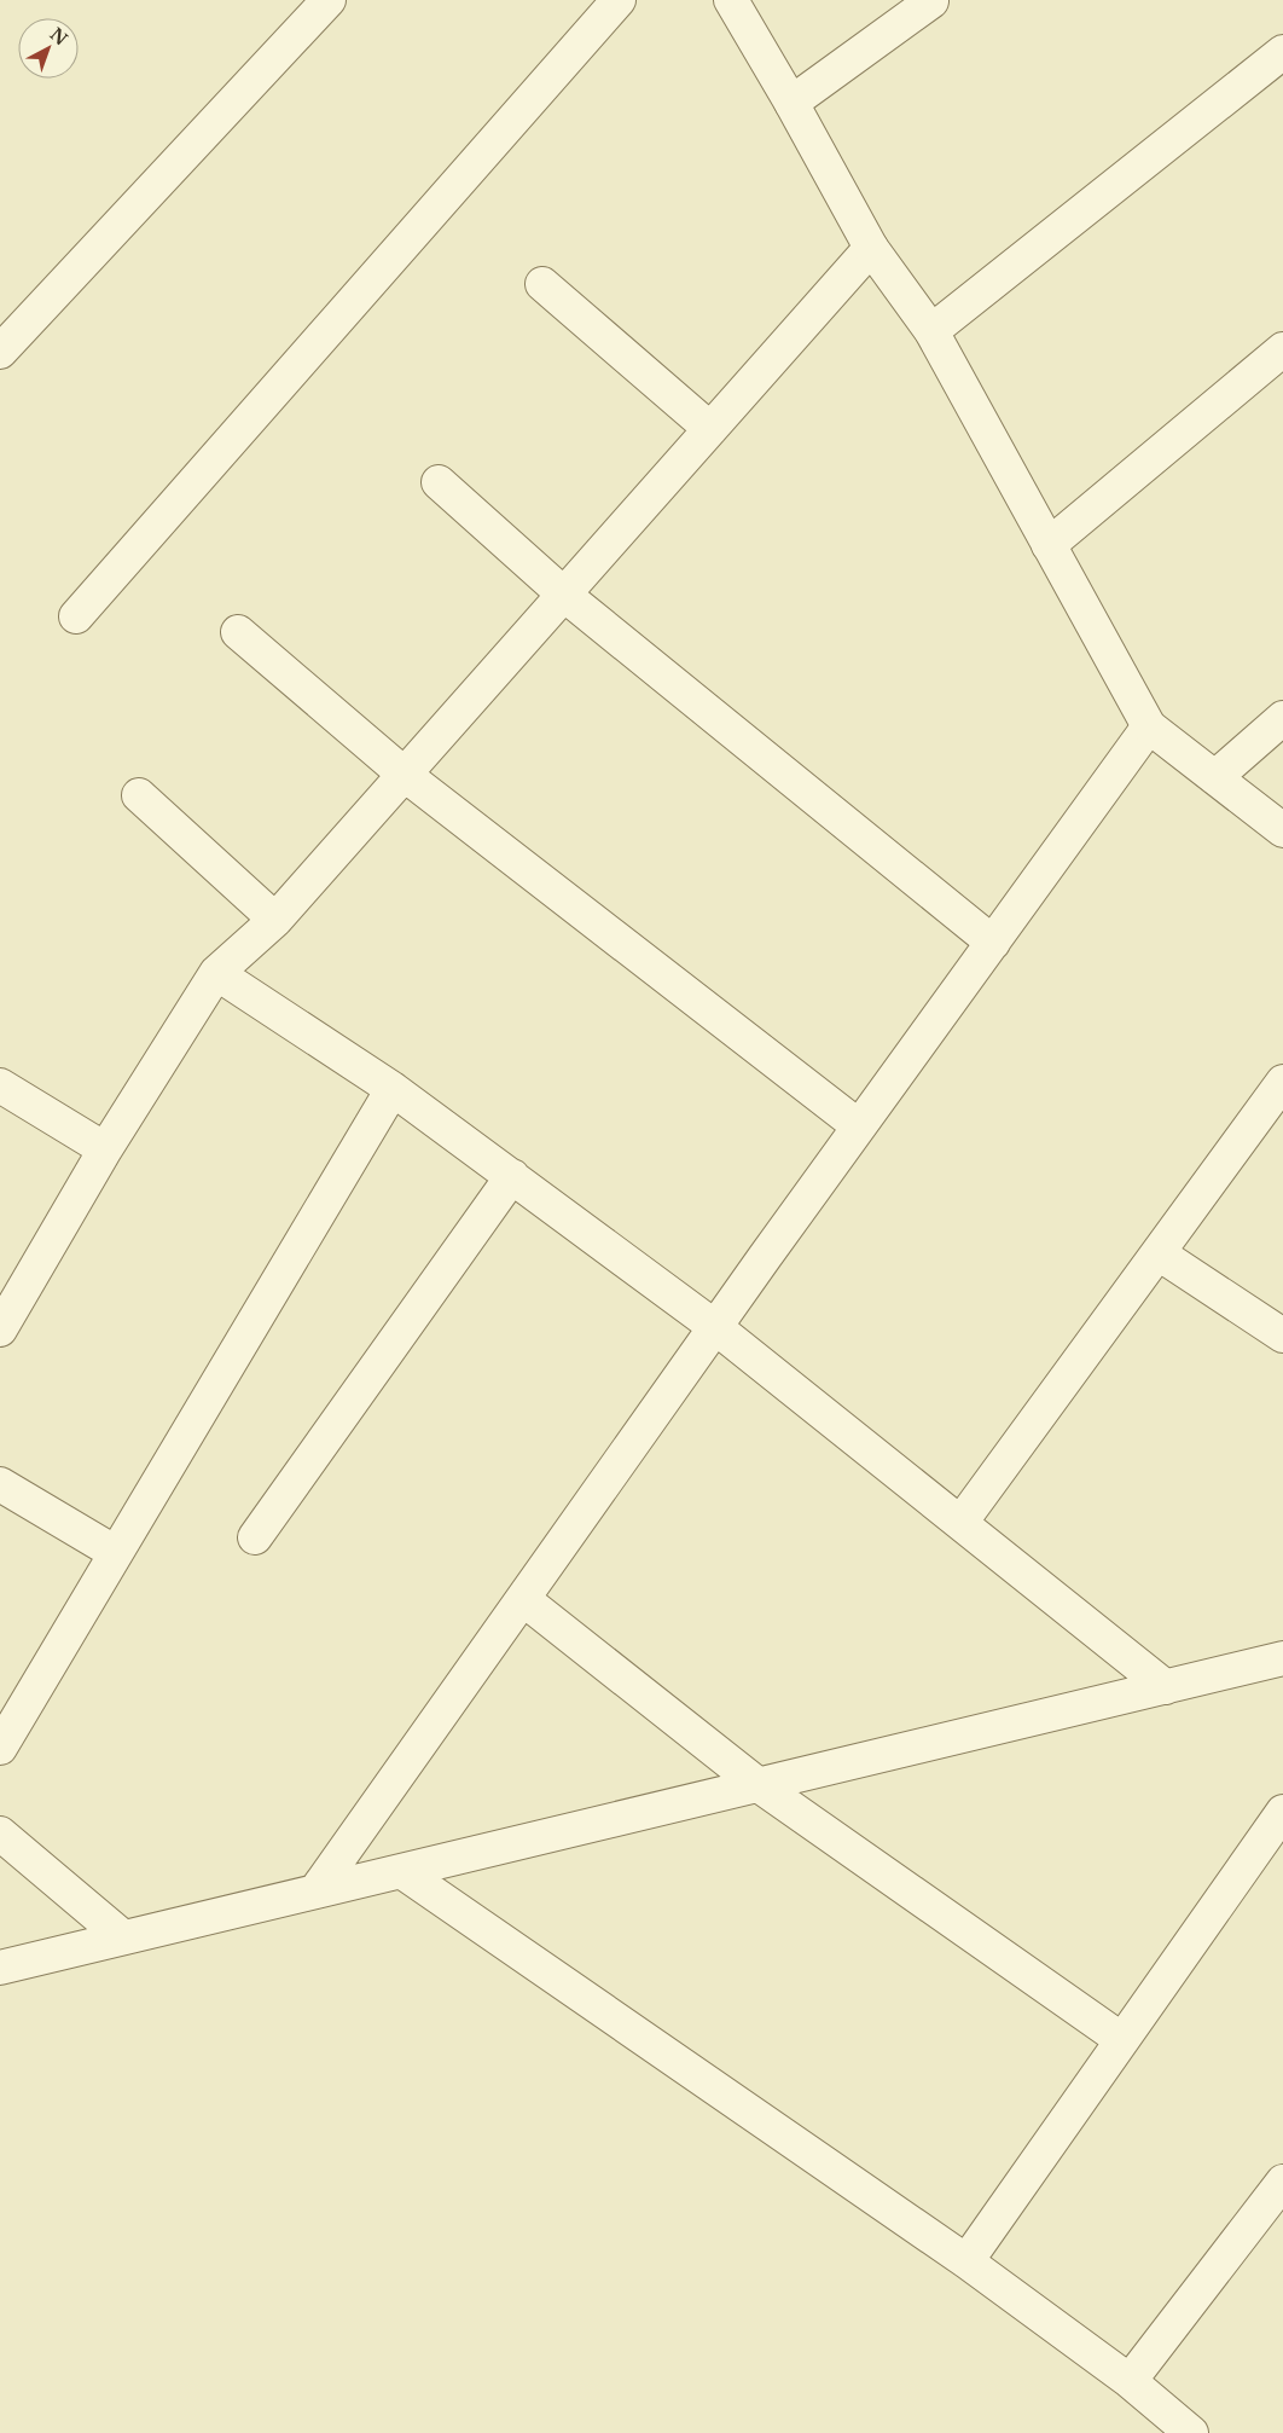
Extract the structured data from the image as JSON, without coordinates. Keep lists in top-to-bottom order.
{
  "north": "top right"
}
